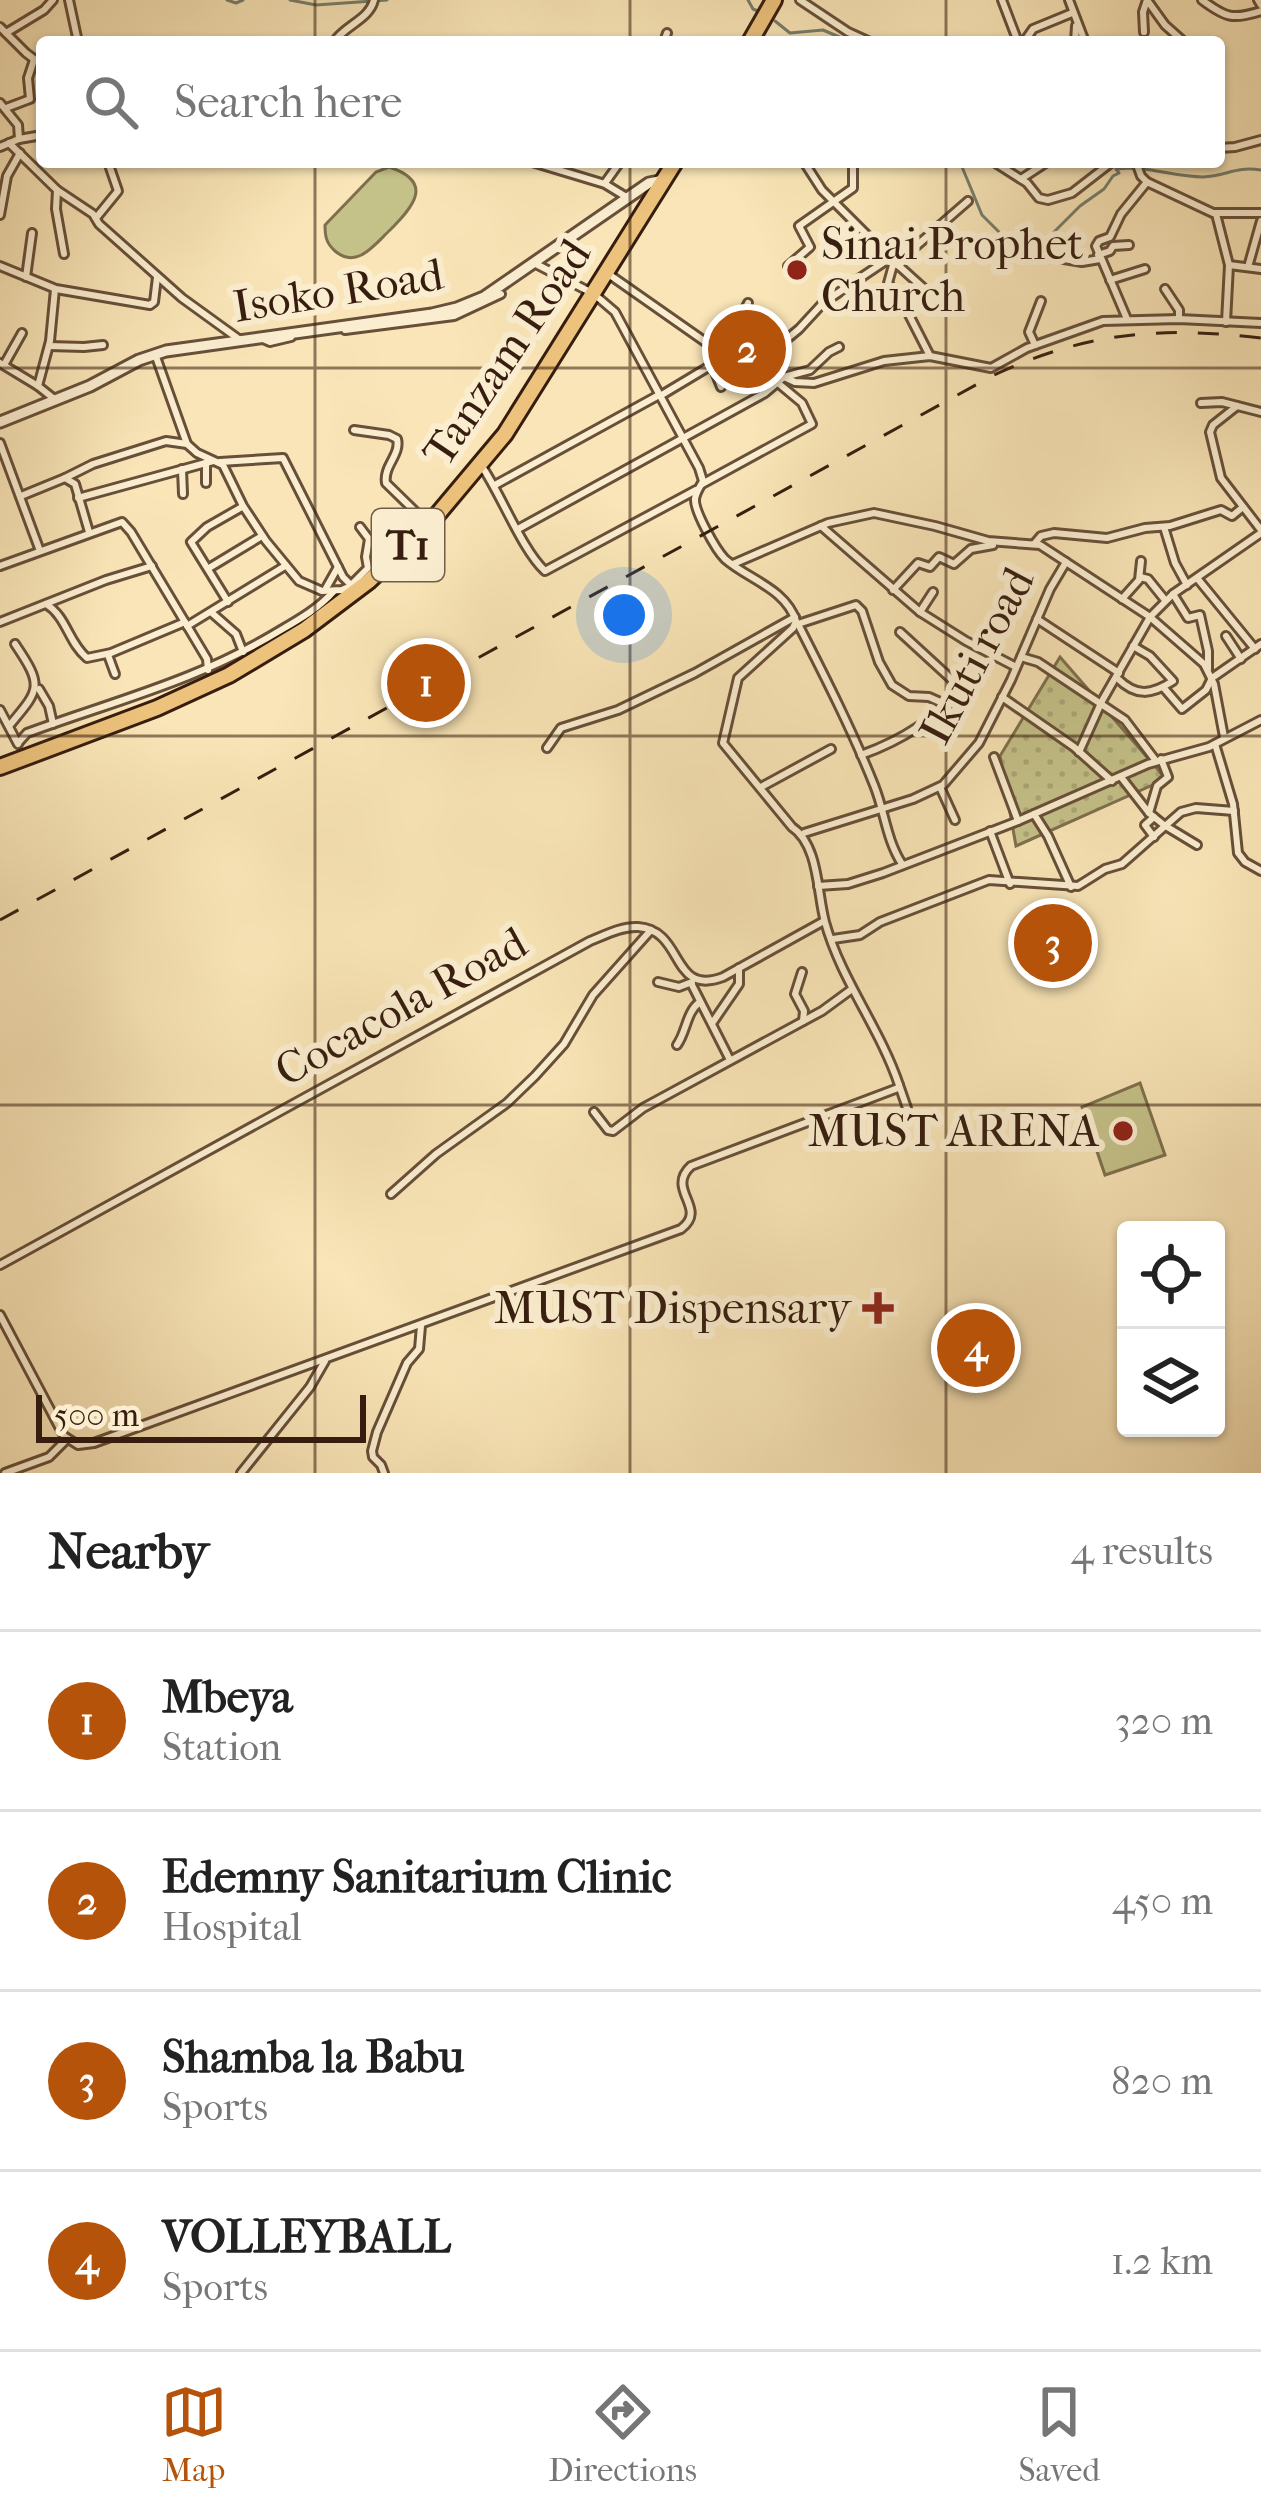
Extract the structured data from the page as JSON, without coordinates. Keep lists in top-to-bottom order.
{
  "streets": {
    "highway": ["Tanzam Road", "T1"],
    "street": ["Isoko Road", "Ikuti road", "Cocacola Road"]
  },
  "crossings": [
    ["Isoko Road", "Tanzam Road"]
  ],
  "places": {
    "other": ["Sinai Prophet Church", "MUST ARENA"],
    "health": ["MUST Dispensary"]
  },
  "scale_bar": "500 m",
  "page": {
    "search": "Search here",
    "pins": [
      "2",
      "1",
      "3",
      "4"
    ],
    "scale": "500 m",
    "heading": ["Nearby", "4 results"],
    "list": [
      {
        "mark": "1",
        "name": "Mbeya",
        "note": "Station",
        "value": "320 m"
      },
      {
        "mark": "2",
        "name": "Edemny Sanitarium Clinic",
        "note": "Hospital",
        "value": "450 m"
      },
      {
        "mark": "3",
        "name": "Shamba la Babu",
        "note": "Sports",
        "value": "820 m"
      },
      {
        "mark": "4",
        "name": "VOLLEYBALL",
        "note": "Sports",
        "value": "1.2 km"
      }
    ],
    "nav": ["Map", "Directions", "Saved"]
  }
}
